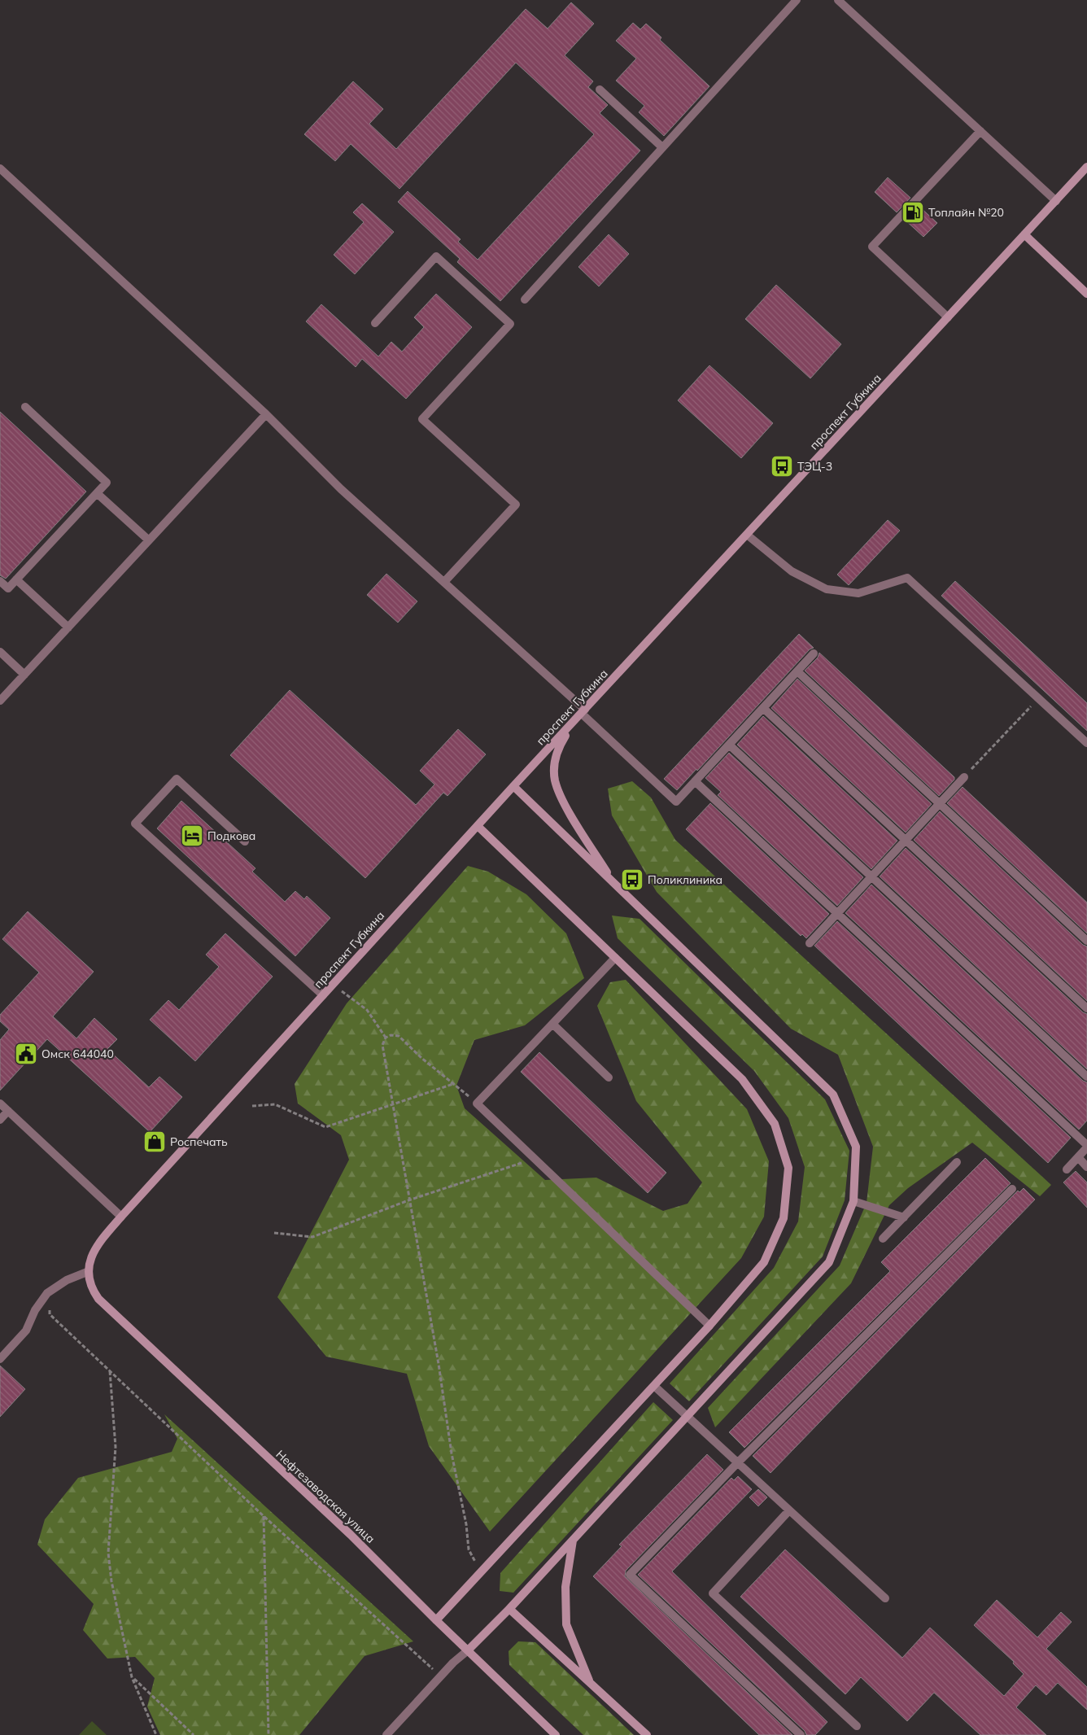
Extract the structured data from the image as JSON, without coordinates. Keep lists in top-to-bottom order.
{
  "streets": {
    "main road": ["проспект Губкина", "Нефтезаводская улица"]
  },
  "crossings": [
    ["проспект Губкина", "Нефтезаводская улица"]
  ],
  "places": {
    "fuel station": ["Топлайн №20"],
    "bus stop": ["ТЭЦ-3", "Поликлиника"],
    "hotel": ["Подкова"],
    "public building": ["Омск 644040"],
    "shop": ["Роспечать"]
  }
}
